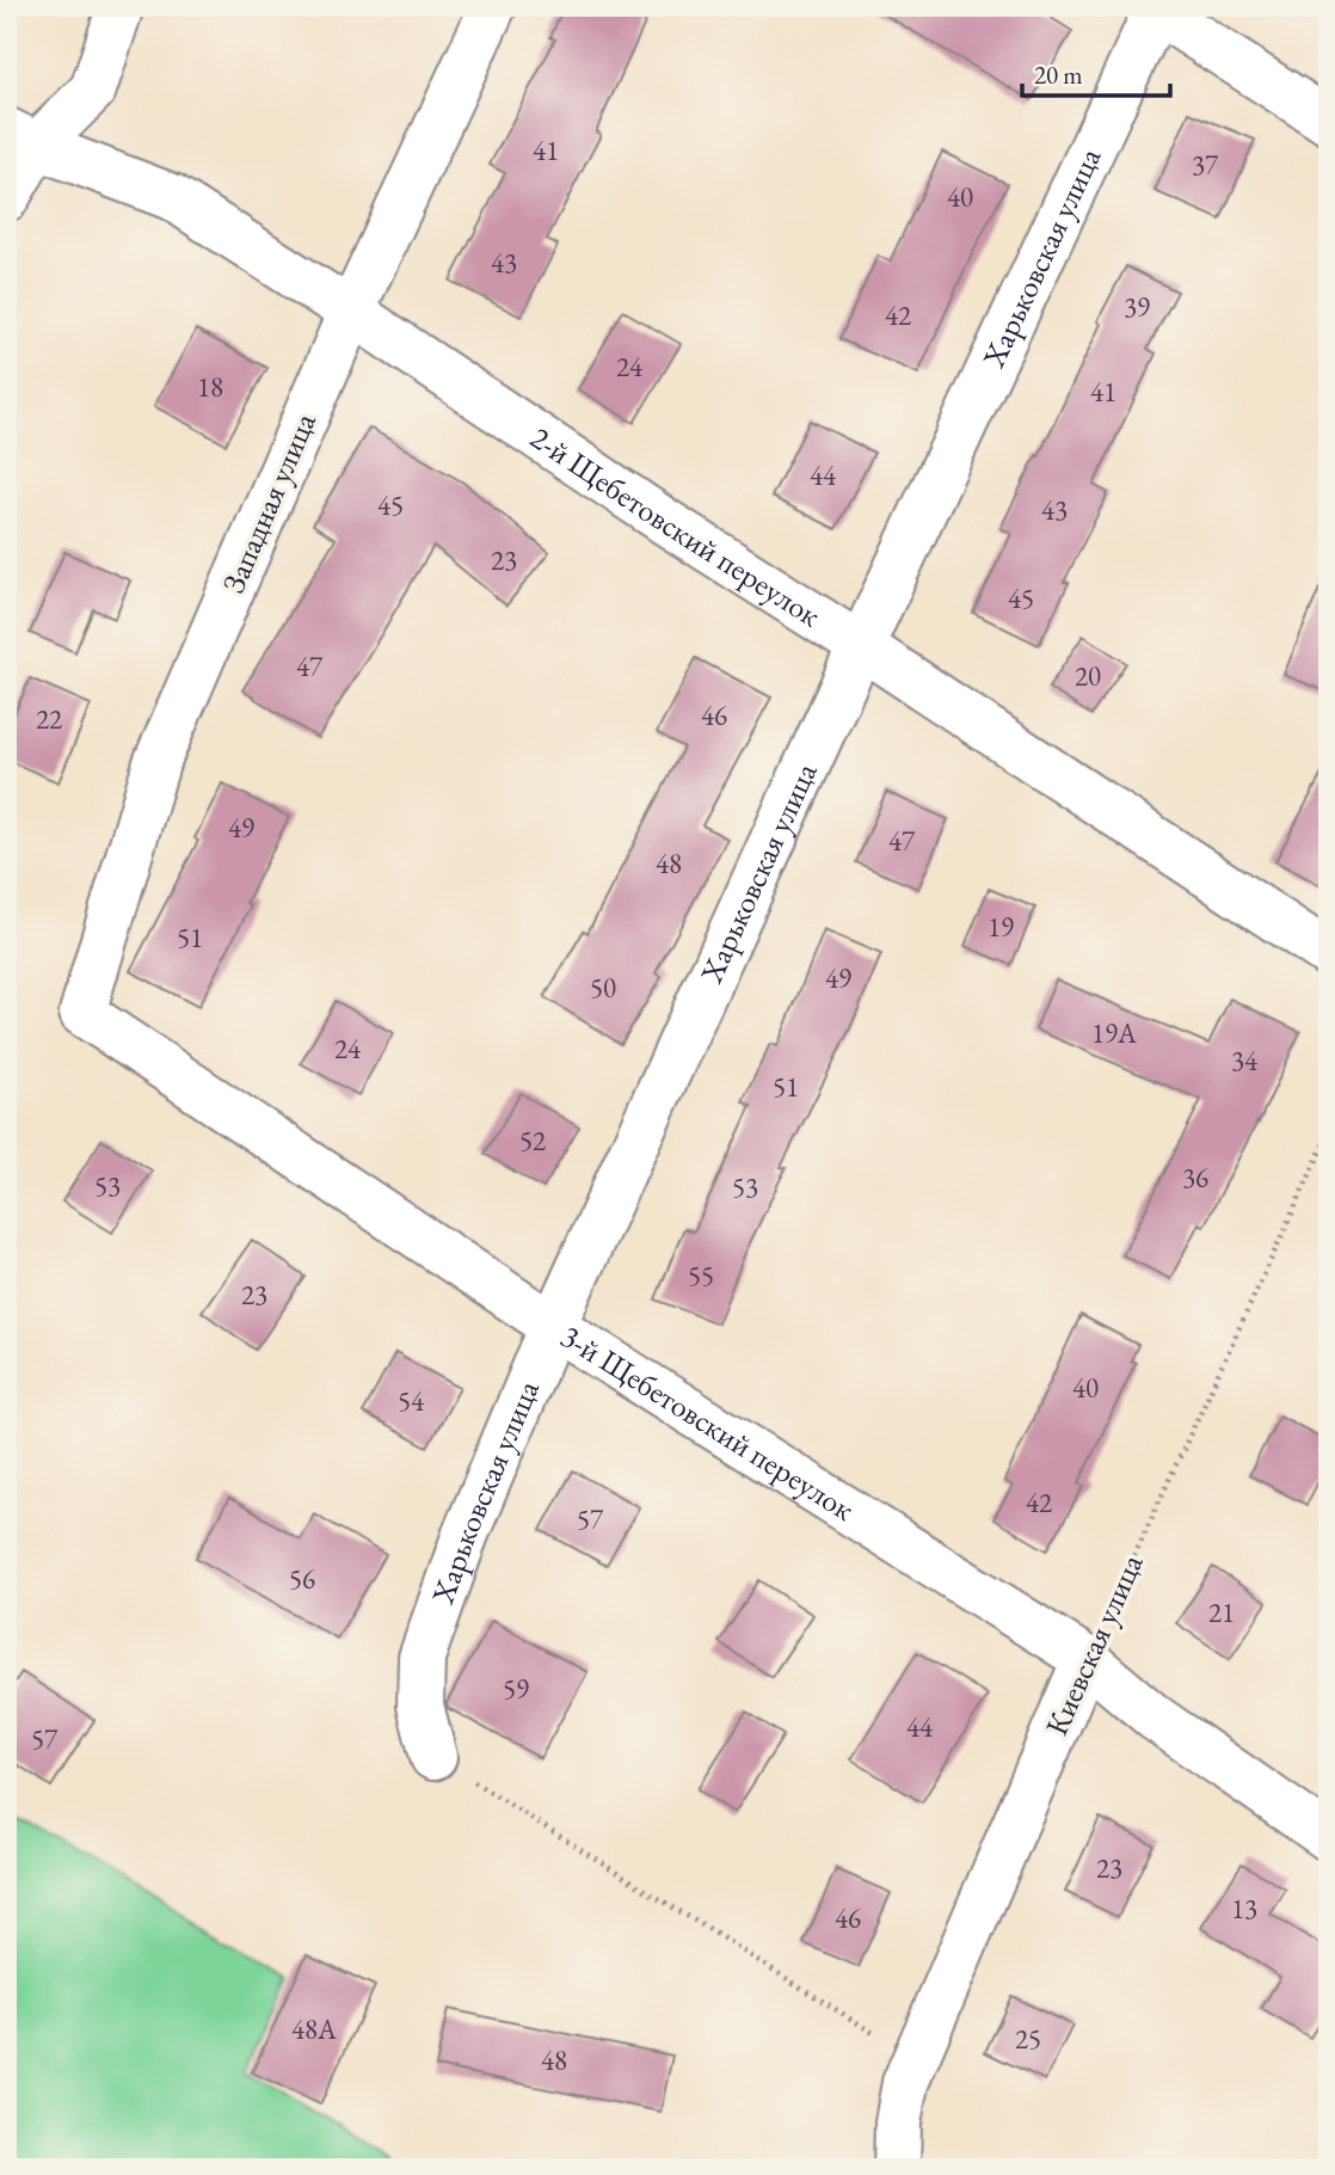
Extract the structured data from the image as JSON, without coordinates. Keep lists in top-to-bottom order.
{
  "streets": {
    "street": [
      "Харьковская улица",
      "Западная улица",
      "2-й Щебетовский переулок",
      "3-й Щебетовский переулок",
      "Киевская улица"
    ]
  },
  "crossings": [
    ["Харьковская улица", "2-й Щебетовский переулок"],
    ["Харьковская улица", "3-й Щебетовский переулок"],
    ["Западная улица", "2-й Щебетовский переулок"],
    ["Западная улица", "3-й Щебетовский переулок"],
    ["3-й Щебетовский переулок", "Киевская улица"]
  ],
  "house_numbers": [
    "41",
    "37",
    "40",
    "43",
    "39",
    "42",
    "24",
    "18",
    "41",
    "44",
    "45",
    "43",
    "23",
    "45",
    "47",
    "20",
    "46",
    "22",
    "49",
    "47",
    "48",
    "19",
    "51",
    "49",
    "50",
    "19А",
    "24",
    "34",
    "51",
    "52",
    "36",
    "53",
    "53",
    "55",
    "23",
    "40",
    "54",
    "42",
    "57",
    "56",
    "21",
    "59",
    "44",
    "57",
    "23",
    "13",
    "46",
    "48А",
    "25",
    "48"
  ],
  "scale_bar": "20 m"
}
